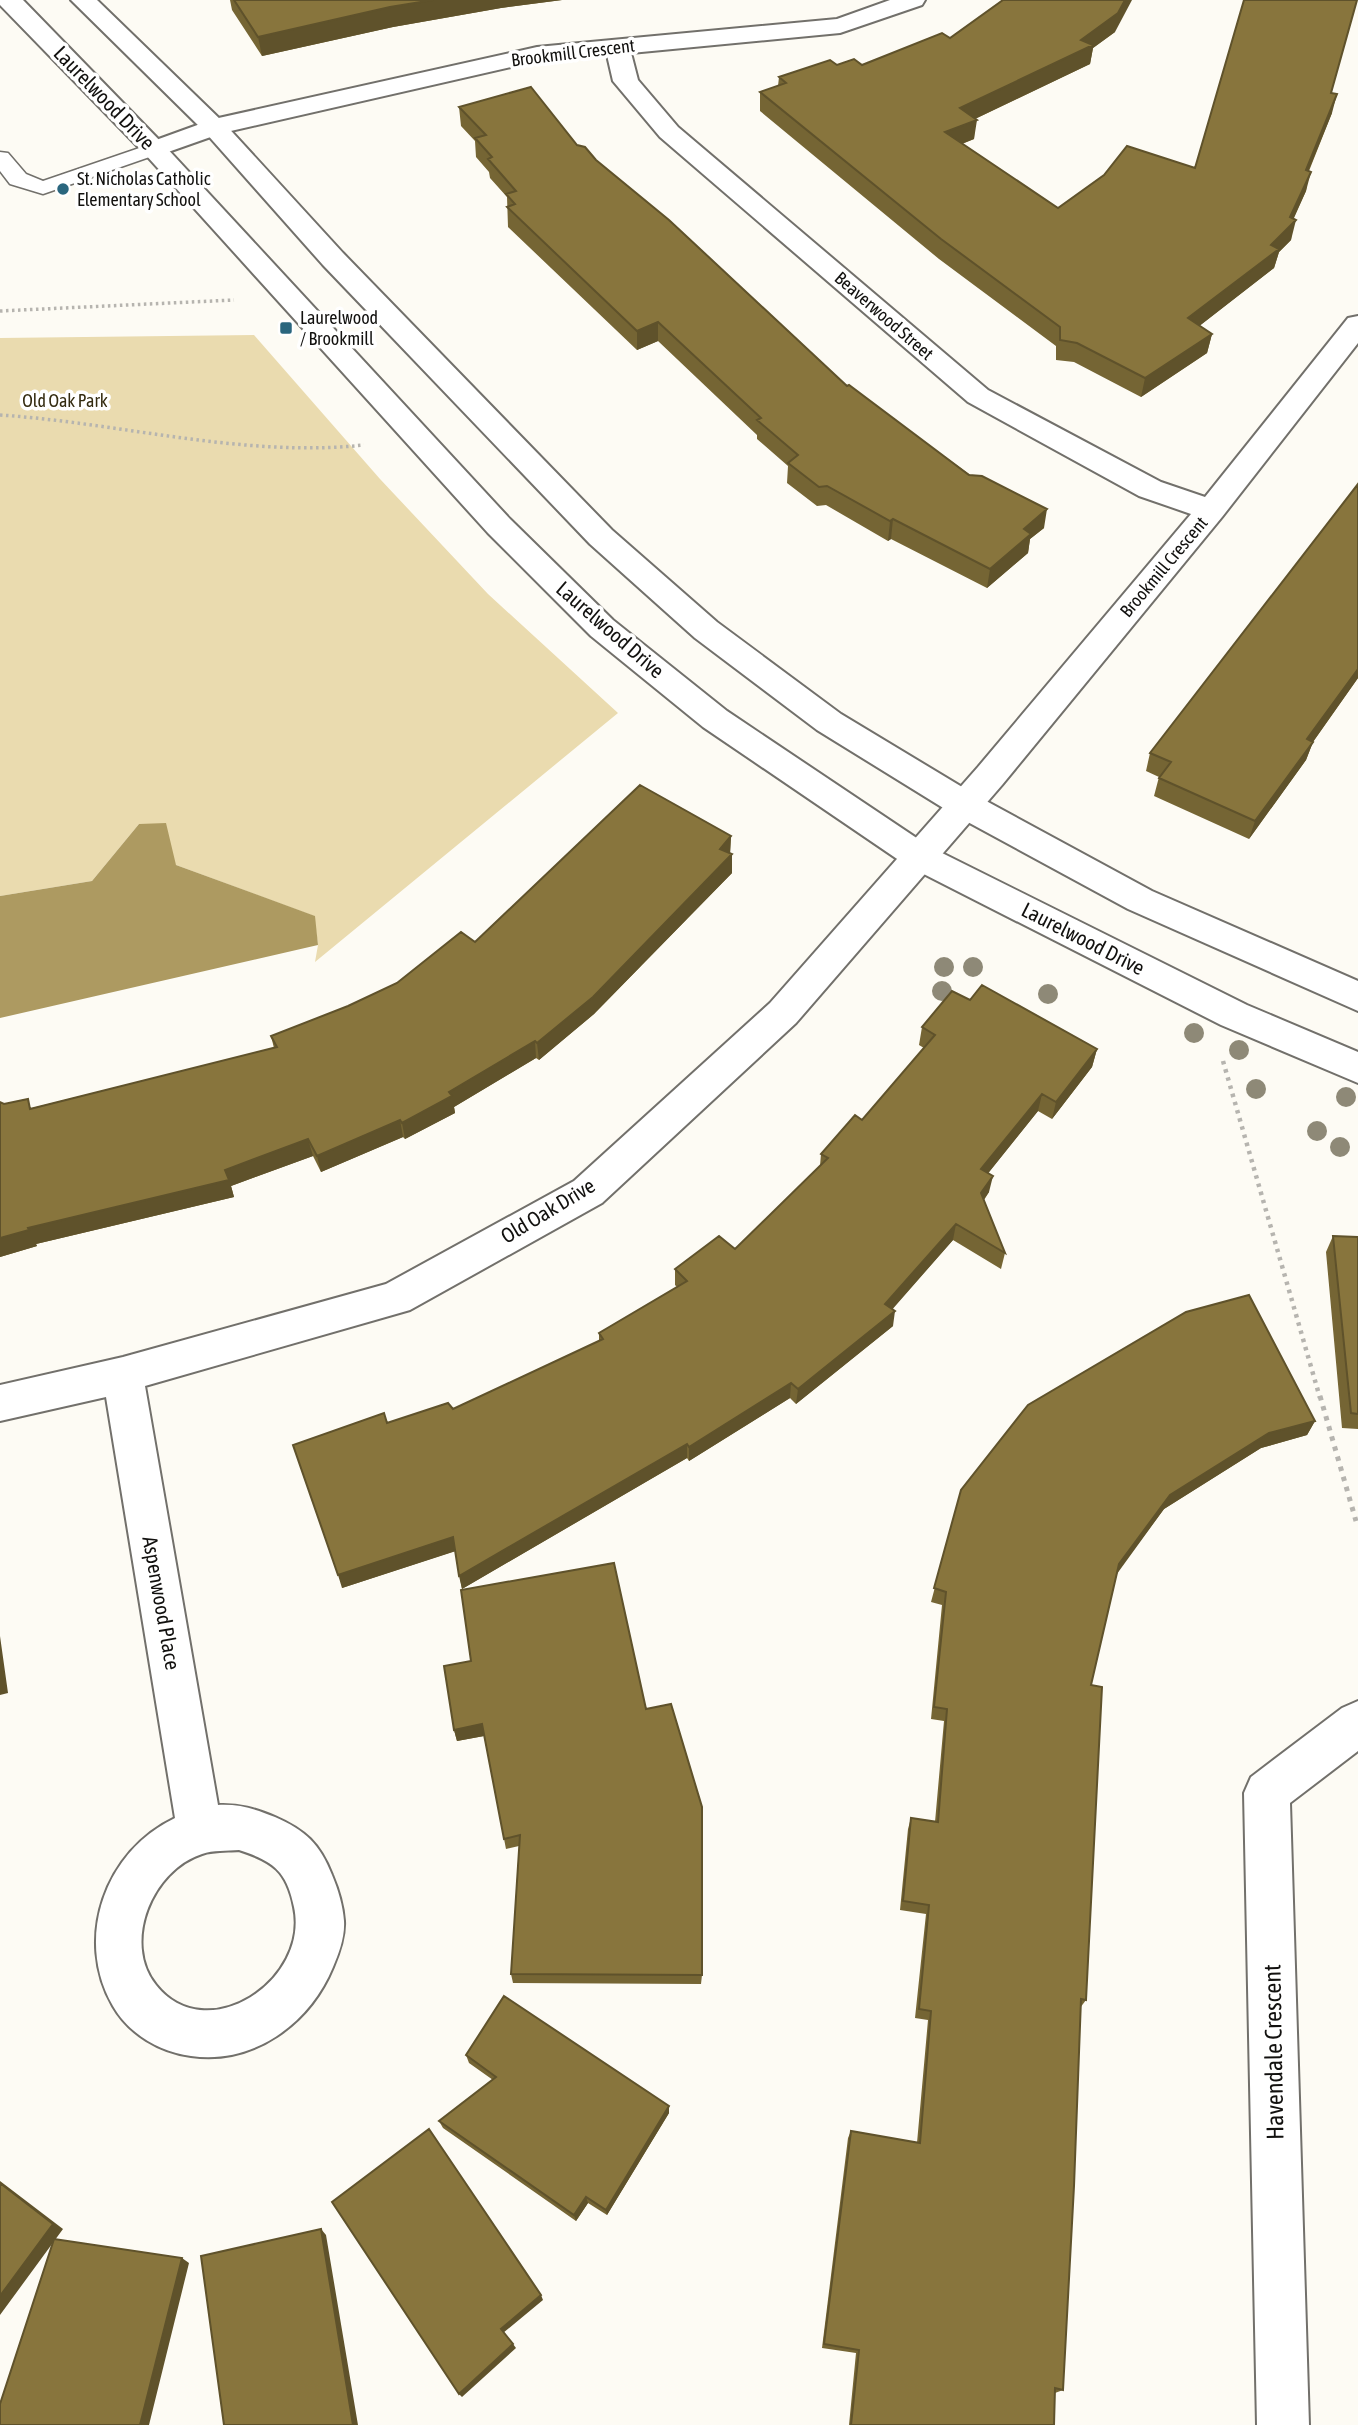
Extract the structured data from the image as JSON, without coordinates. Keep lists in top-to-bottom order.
{
  "streets": {
    "street": [
      "Brookmill Crescent",
      "Laurelwood Drive",
      "Beaverwood Street",
      "Old Oak Drive",
      "Aspenwood Place",
      "Havendale Crescent"
    ]
  },
  "crossings": [
    ["Brookmill Crescent", "Laurelwood Drive"],
    ["Brookmill Crescent", "Beaverwood Street"],
    ["Brookmill Crescent", "Old Oak Drive"],
    ["Laurelwood Drive", "Old Oak Drive"],
    ["Old Oak Drive", "Aspenwood Place"]
  ],
  "parks": ["Old Oak Park"],
  "places": {
    "other": ["St. Nicholas Catholic Elementary School"],
    "transit": ["Laurelwood / Brookmill"]
  }
}
